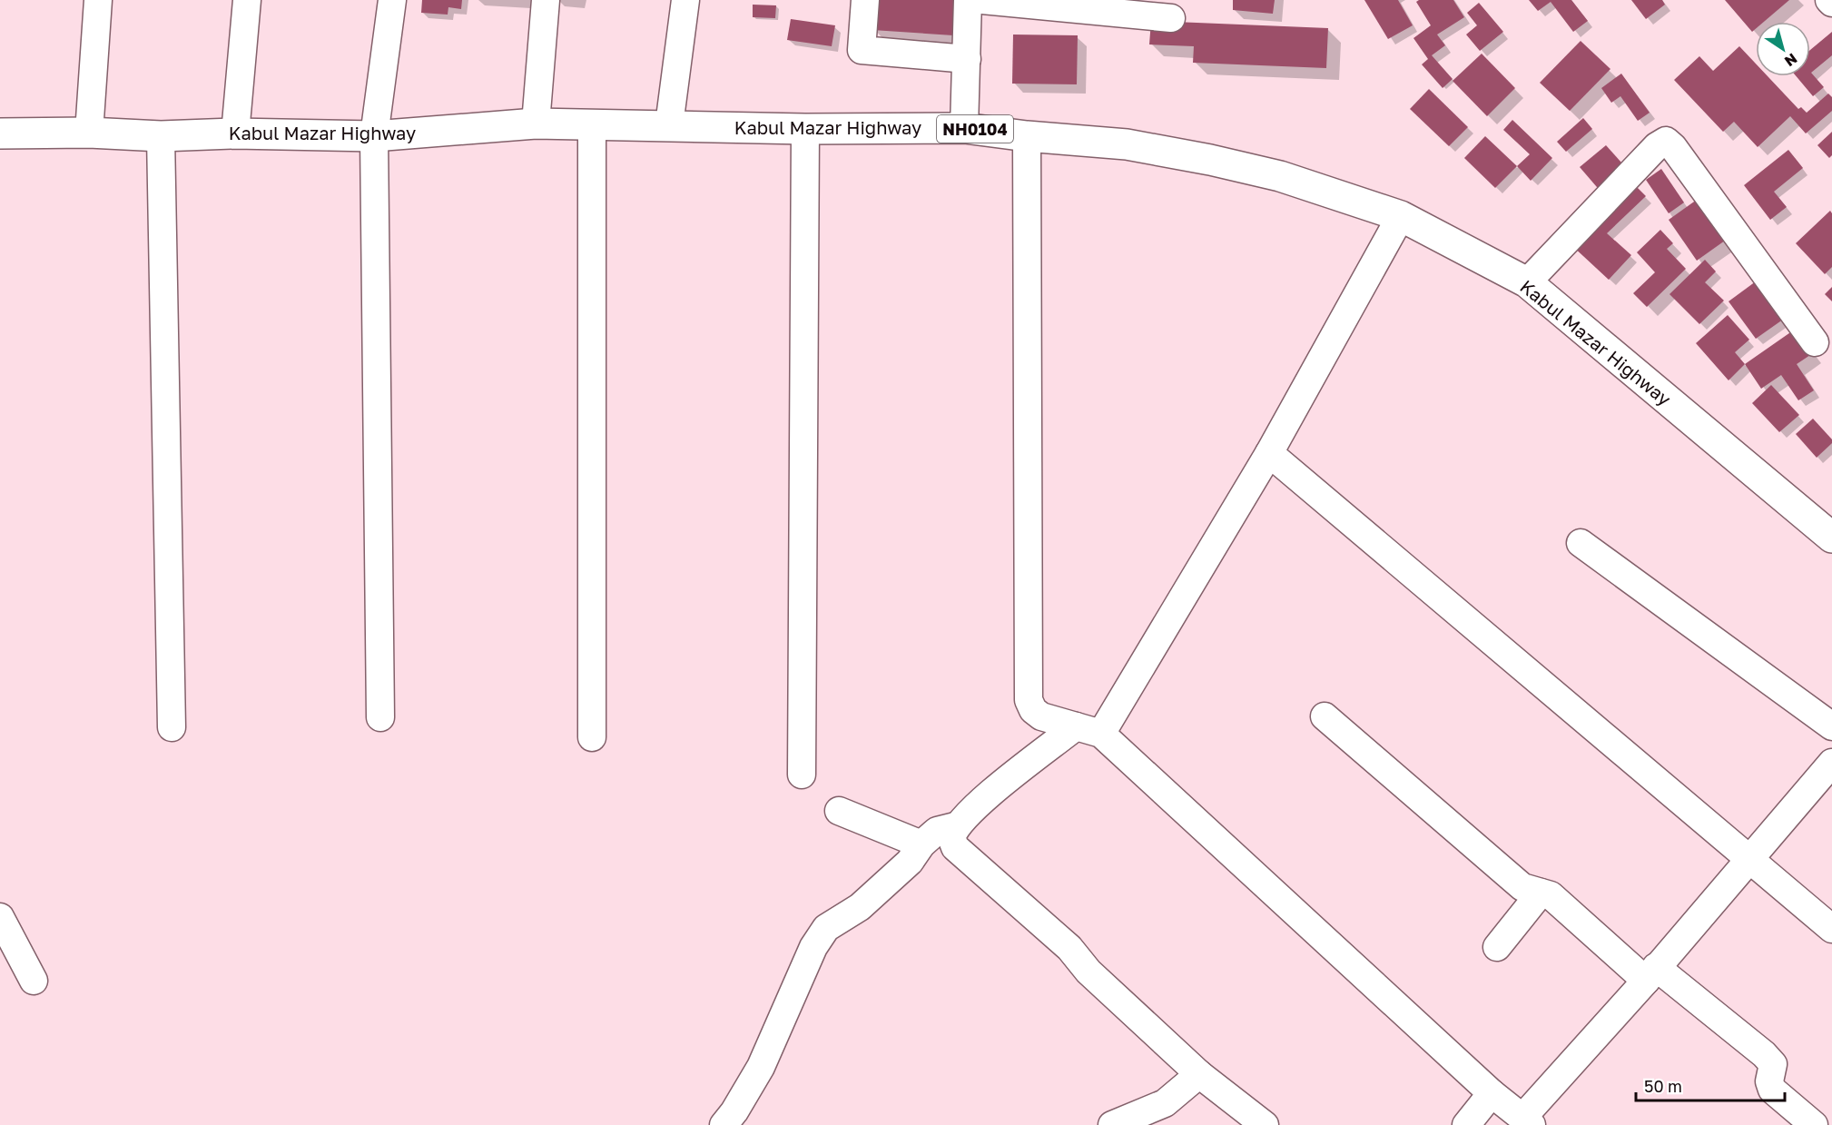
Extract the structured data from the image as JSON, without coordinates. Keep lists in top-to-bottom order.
{
  "streets": {
    "highway": ["Kabul Mazar Highway", "NH0104"]
  },
  "scale_bar": "50 m",
  "north": "bottom right"
}
